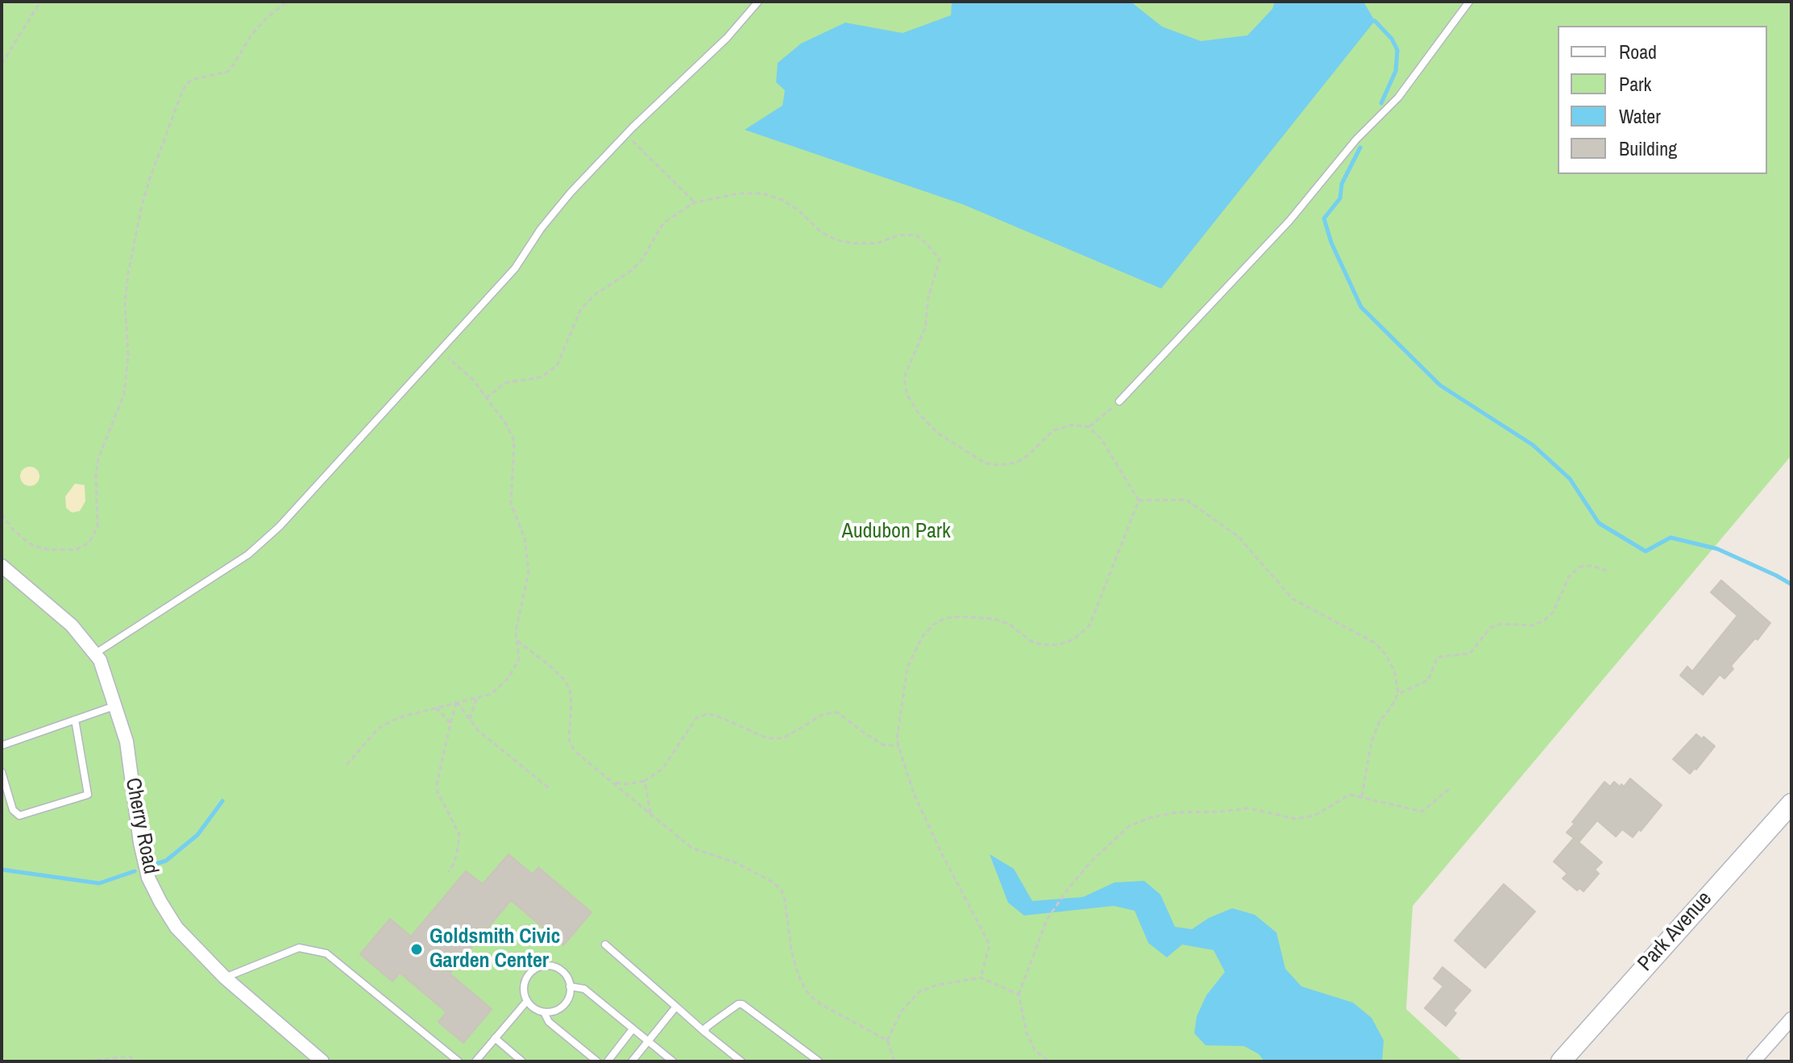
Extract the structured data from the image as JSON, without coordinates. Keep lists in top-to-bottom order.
{
  "streets": {
    "main road": ["Park Avenue"],
    "street": ["Cherry Road"]
  },
  "parks": ["Audubon Park"],
  "places": ["Goldsmith Civic Garden Center"],
  "legend": [
    "Road",
    "Park",
    "Water",
    "Building"
  ]
}
